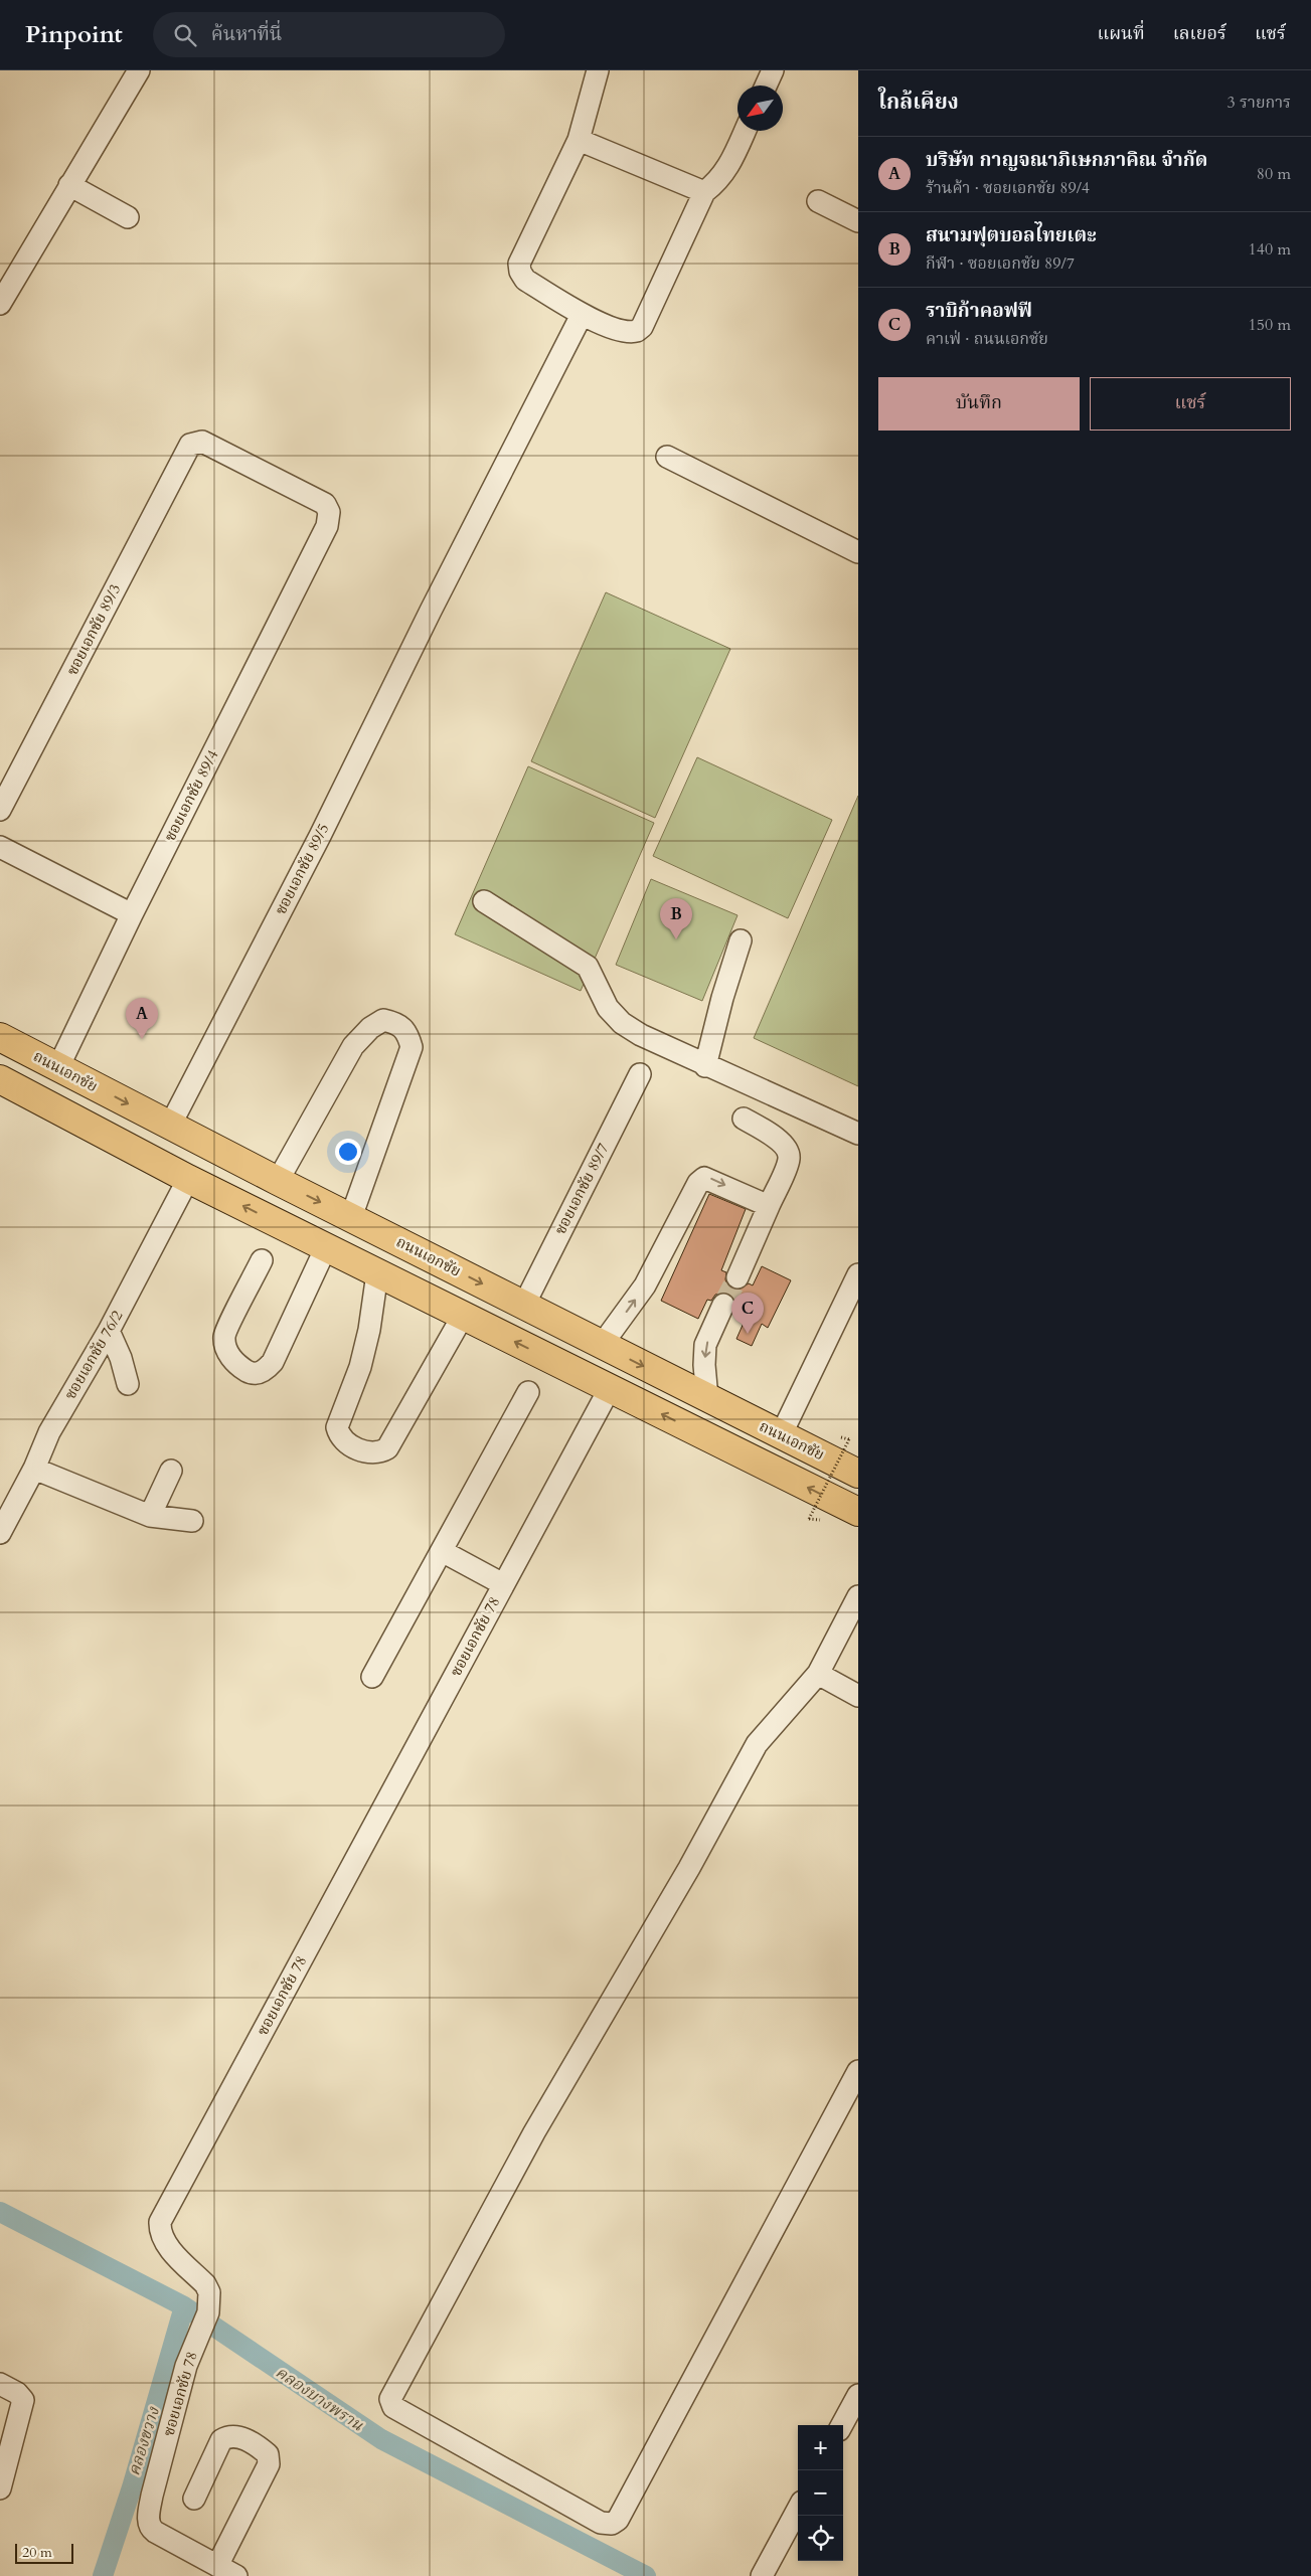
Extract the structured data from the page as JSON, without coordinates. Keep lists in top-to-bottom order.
{
  "streets": {
    "main road": ["ถนนเอกชัย"],
    "street": [
      "ซอยเอกชัย 89/3",
      "ซอยเอกชัย 89/4",
      "ซอยเอกชัย 89/5",
      "ซอยเอกชัย 89/7",
      "ซอยเอกชัย 76/2",
      "ซอยเอกชัย 78"
    ]
  },
  "crossings": [
    ["ซอยเอกชัย 89/3", "ซอยเอกชัย 89/4"],
    ["ซอยเอกชัย 89/4", "ถนนเอกชัย"],
    ["ซอยเอกชัย 89/5", "ถนนเอกชัย"],
    ["ถนนเอกชัย", "ซอยเอกชัย 89/7"]
  ],
  "water": ["คลองบางพราน", "คลองขวาง"],
  "scale_bar": "20 m",
  "north": "bottom left",
  "page": {
    "header": "Pinpoint",
    "search": "ค้นหาที่นี่",
    "nav": ["แผนที่", "เลเยอร์", "แชร์"],
    "heading": ["ใกล้เคียง", "3 รายการ"],
    "list": [
      {
        "mark": "A",
        "name": "บริษัท กาญจณาภิเษกภาคิณ จำกัด",
        "note": "ร้านค้า · ซอยเอกชัย 89/4",
        "value": "80 m"
      },
      {
        "mark": "B",
        "name": "สนามฟุตบอลไทยเตะ",
        "note": "กีฬา · ซอยเอกชัย 89/7",
        "value": "140 m"
      },
      {
        "mark": "C",
        "name": "ราบิก้าคอฟฟี",
        "note": "คาเฟ่ · ถนนเอกชัย",
        "value": "150 m"
      }
    ],
    "buttons": ["บันทึก", "แชร์"],
    "pins": ["B", "A", "C"],
    "map_buttons": ["+", "−"],
    "scale": "20 m"
  }
}
